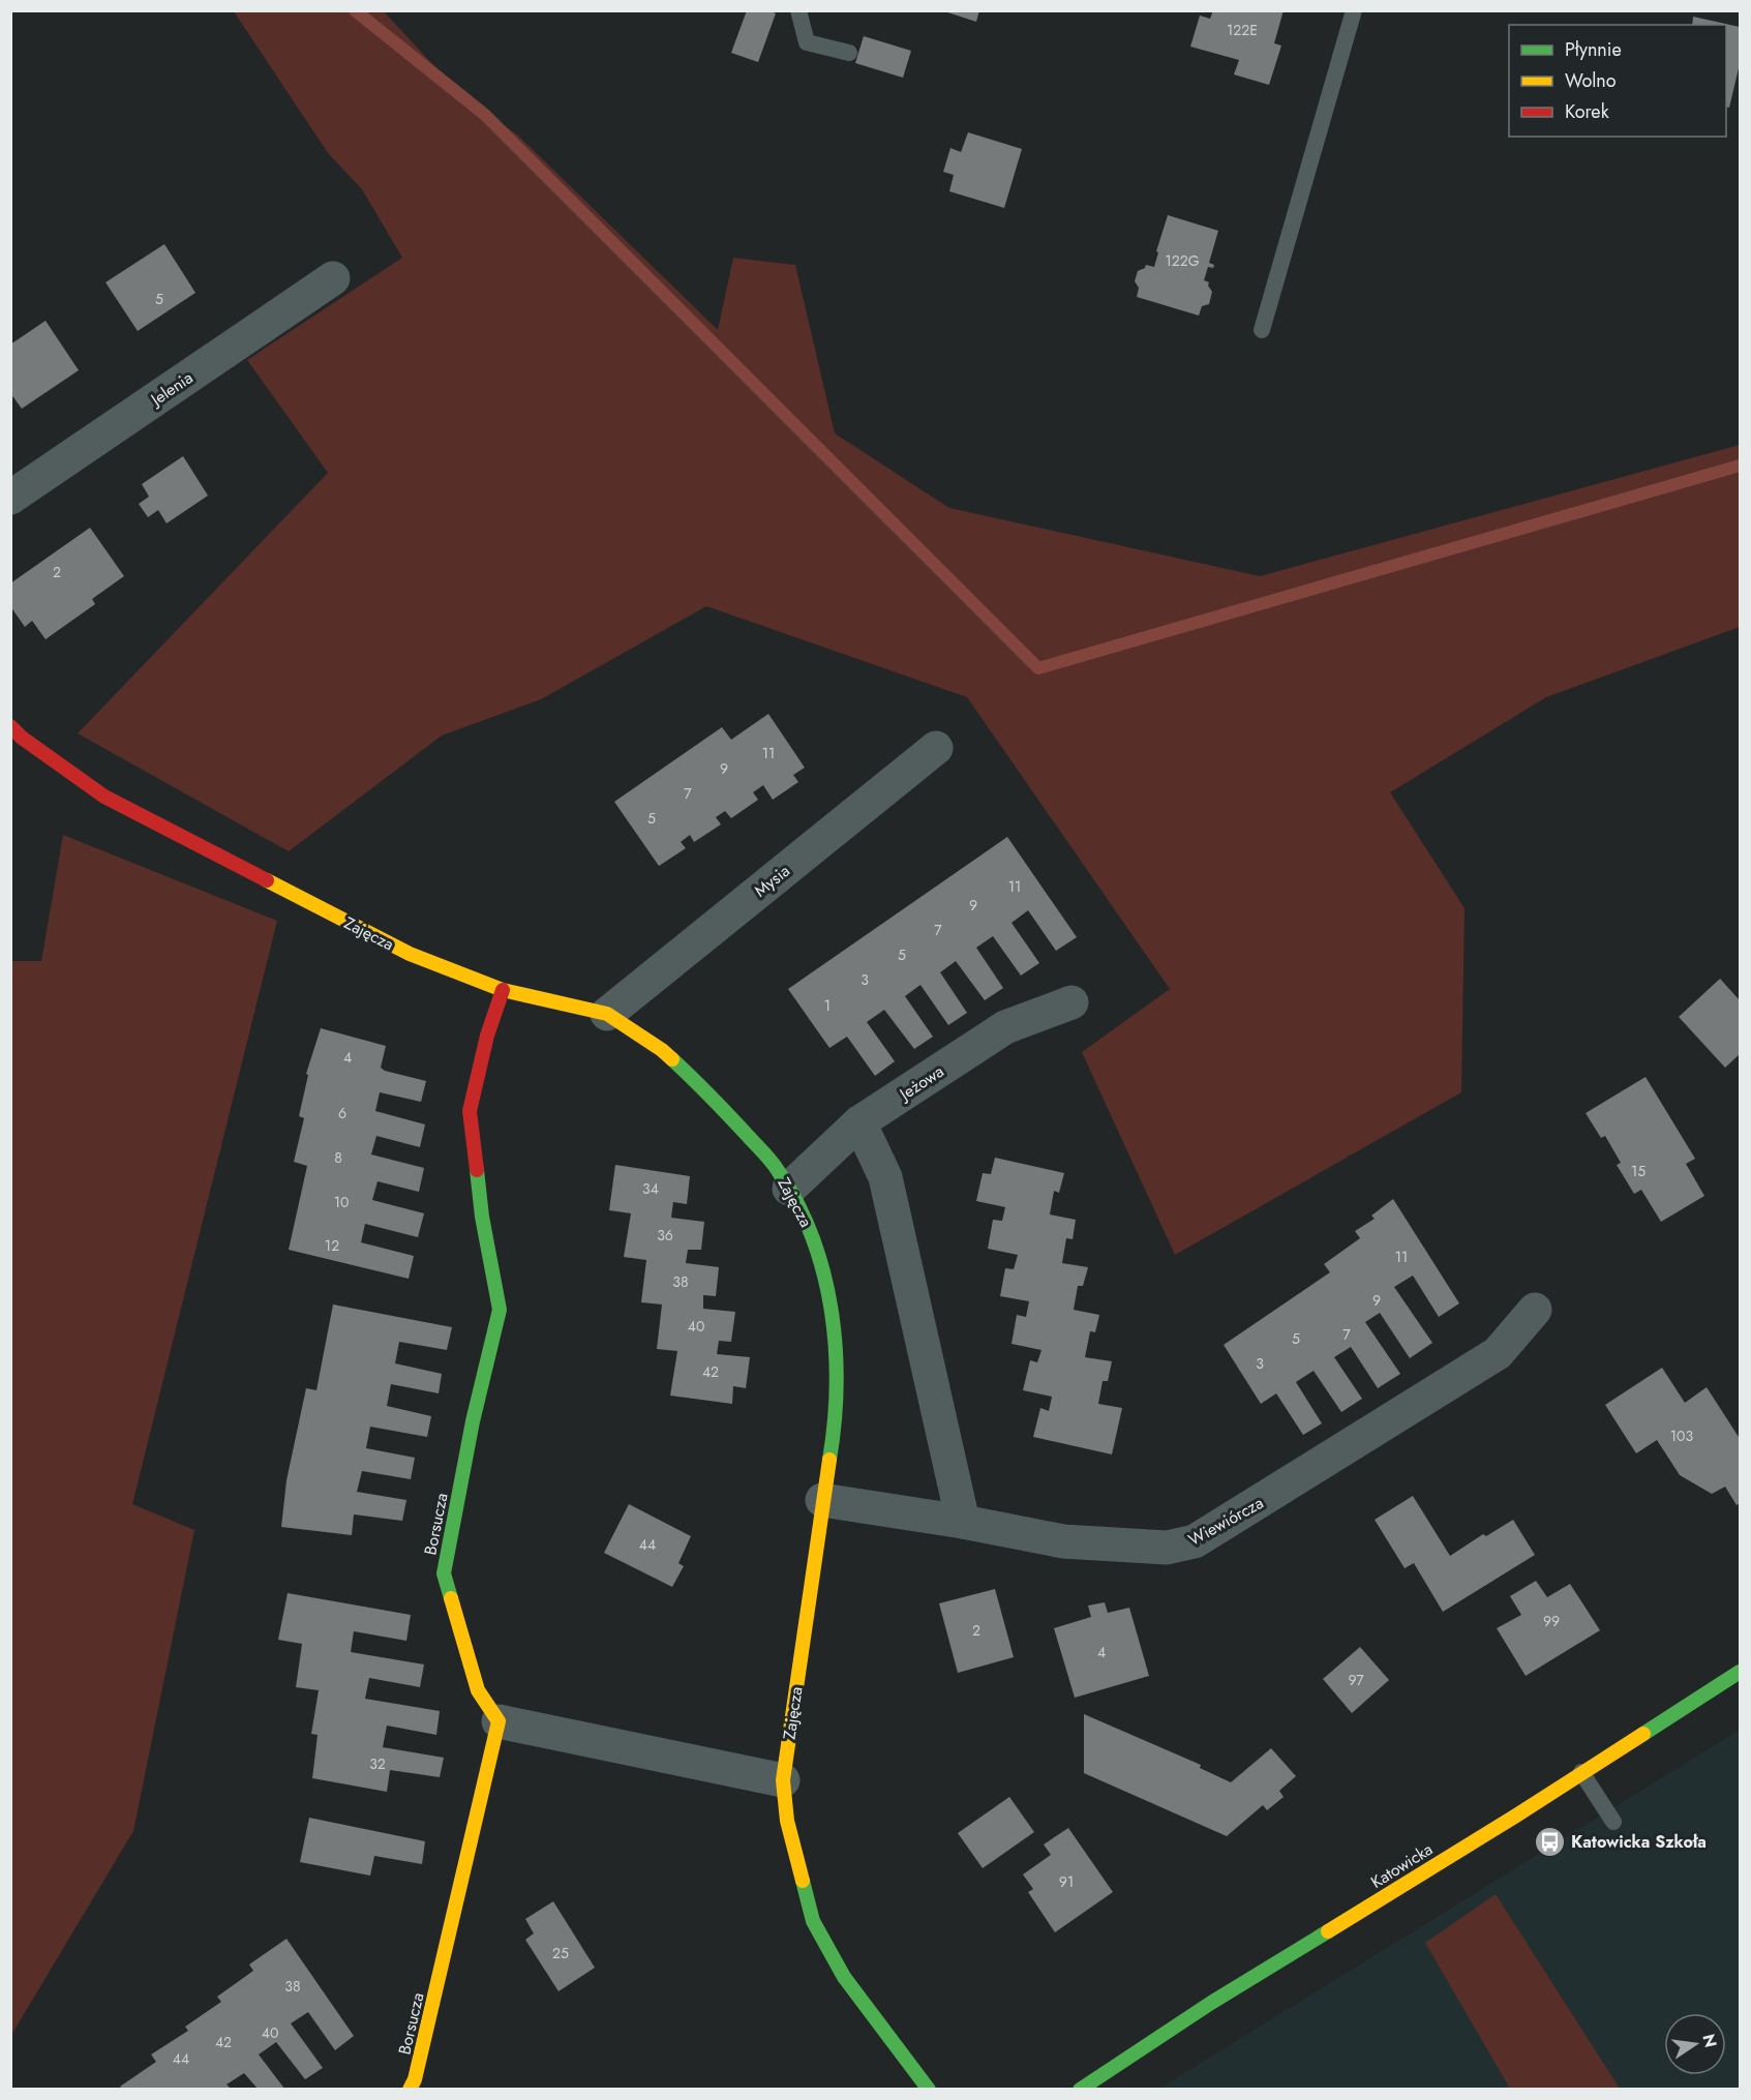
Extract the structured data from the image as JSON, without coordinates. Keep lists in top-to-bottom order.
{
  "streets": {
    "street": [
      "Jelenia",
      "Mysia",
      "Zajęcza",
      "Jeżowa",
      "Wiewiórcza",
      "Borsucza",
      "Katowicka"
    ]
  },
  "crossings": [
    ["Mysia", "Zajęcza"],
    ["Zajęcza", "Jeżowa"],
    ["Zajęcza", "Wiewiórcza"],
    ["Zajęcza", "Borsucza"]
  ],
  "places": {
    "bus stop": ["Katowicka Szkoła"]
  },
  "house_numbers": [
    "122E",
    "122G",
    "5",
    "2",
    "11",
    "9",
    "7",
    "5",
    "11",
    "9",
    "7",
    "5",
    "3",
    "1",
    "4",
    "6",
    "8",
    "15",
    "34",
    "10",
    "36",
    "12",
    "11",
    "38",
    "9",
    "40",
    "7",
    "5",
    "3",
    "42",
    "103",
    "44",
    "99",
    "2",
    "4",
    "97",
    "32",
    "91",
    "25",
    "38",
    "40",
    "42",
    "44"
  ],
  "legend": ["Płynnie", "Wolno", "Korek"],
  "north": "right"
}
